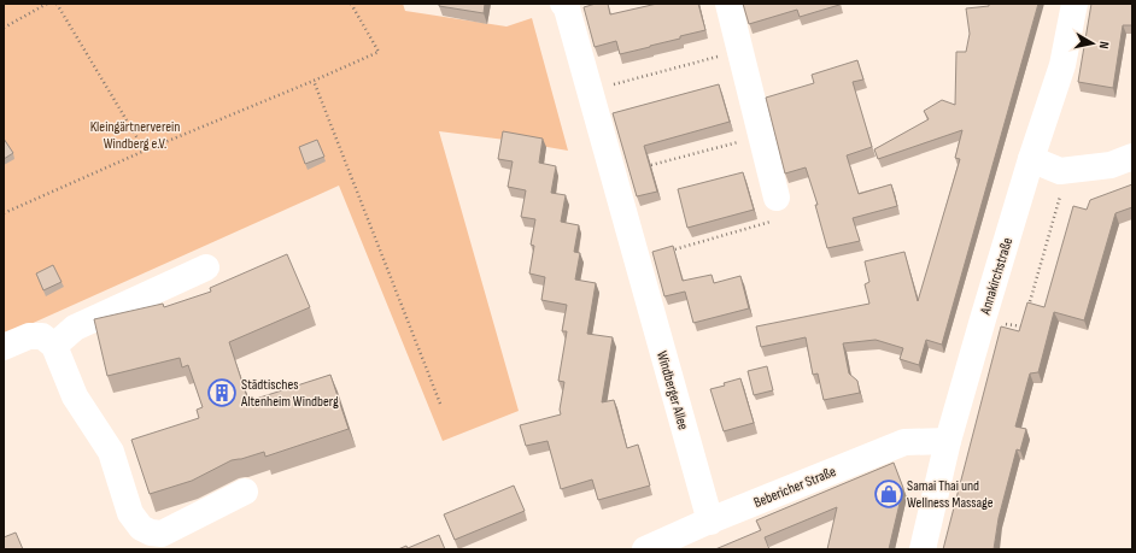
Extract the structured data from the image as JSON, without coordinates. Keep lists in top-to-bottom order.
{
  "streets": {
    "street": ["Annakirchstraße", "Windberger Allee", "Bebericher Straße"]
  },
  "crossings": [
    ["Annakirchstraße", "Bebericher Straße"],
    ["Windberger Allee", "Bebericher Straße"]
  ],
  "parks": ["Kleingärtnerverein Windberg e.V."],
  "places": {
    "building": ["Städtisches Altenheim Windberg"],
    "shop": ["Samai Thai und Wellness Massage"]
  },
  "north": "right"
}
